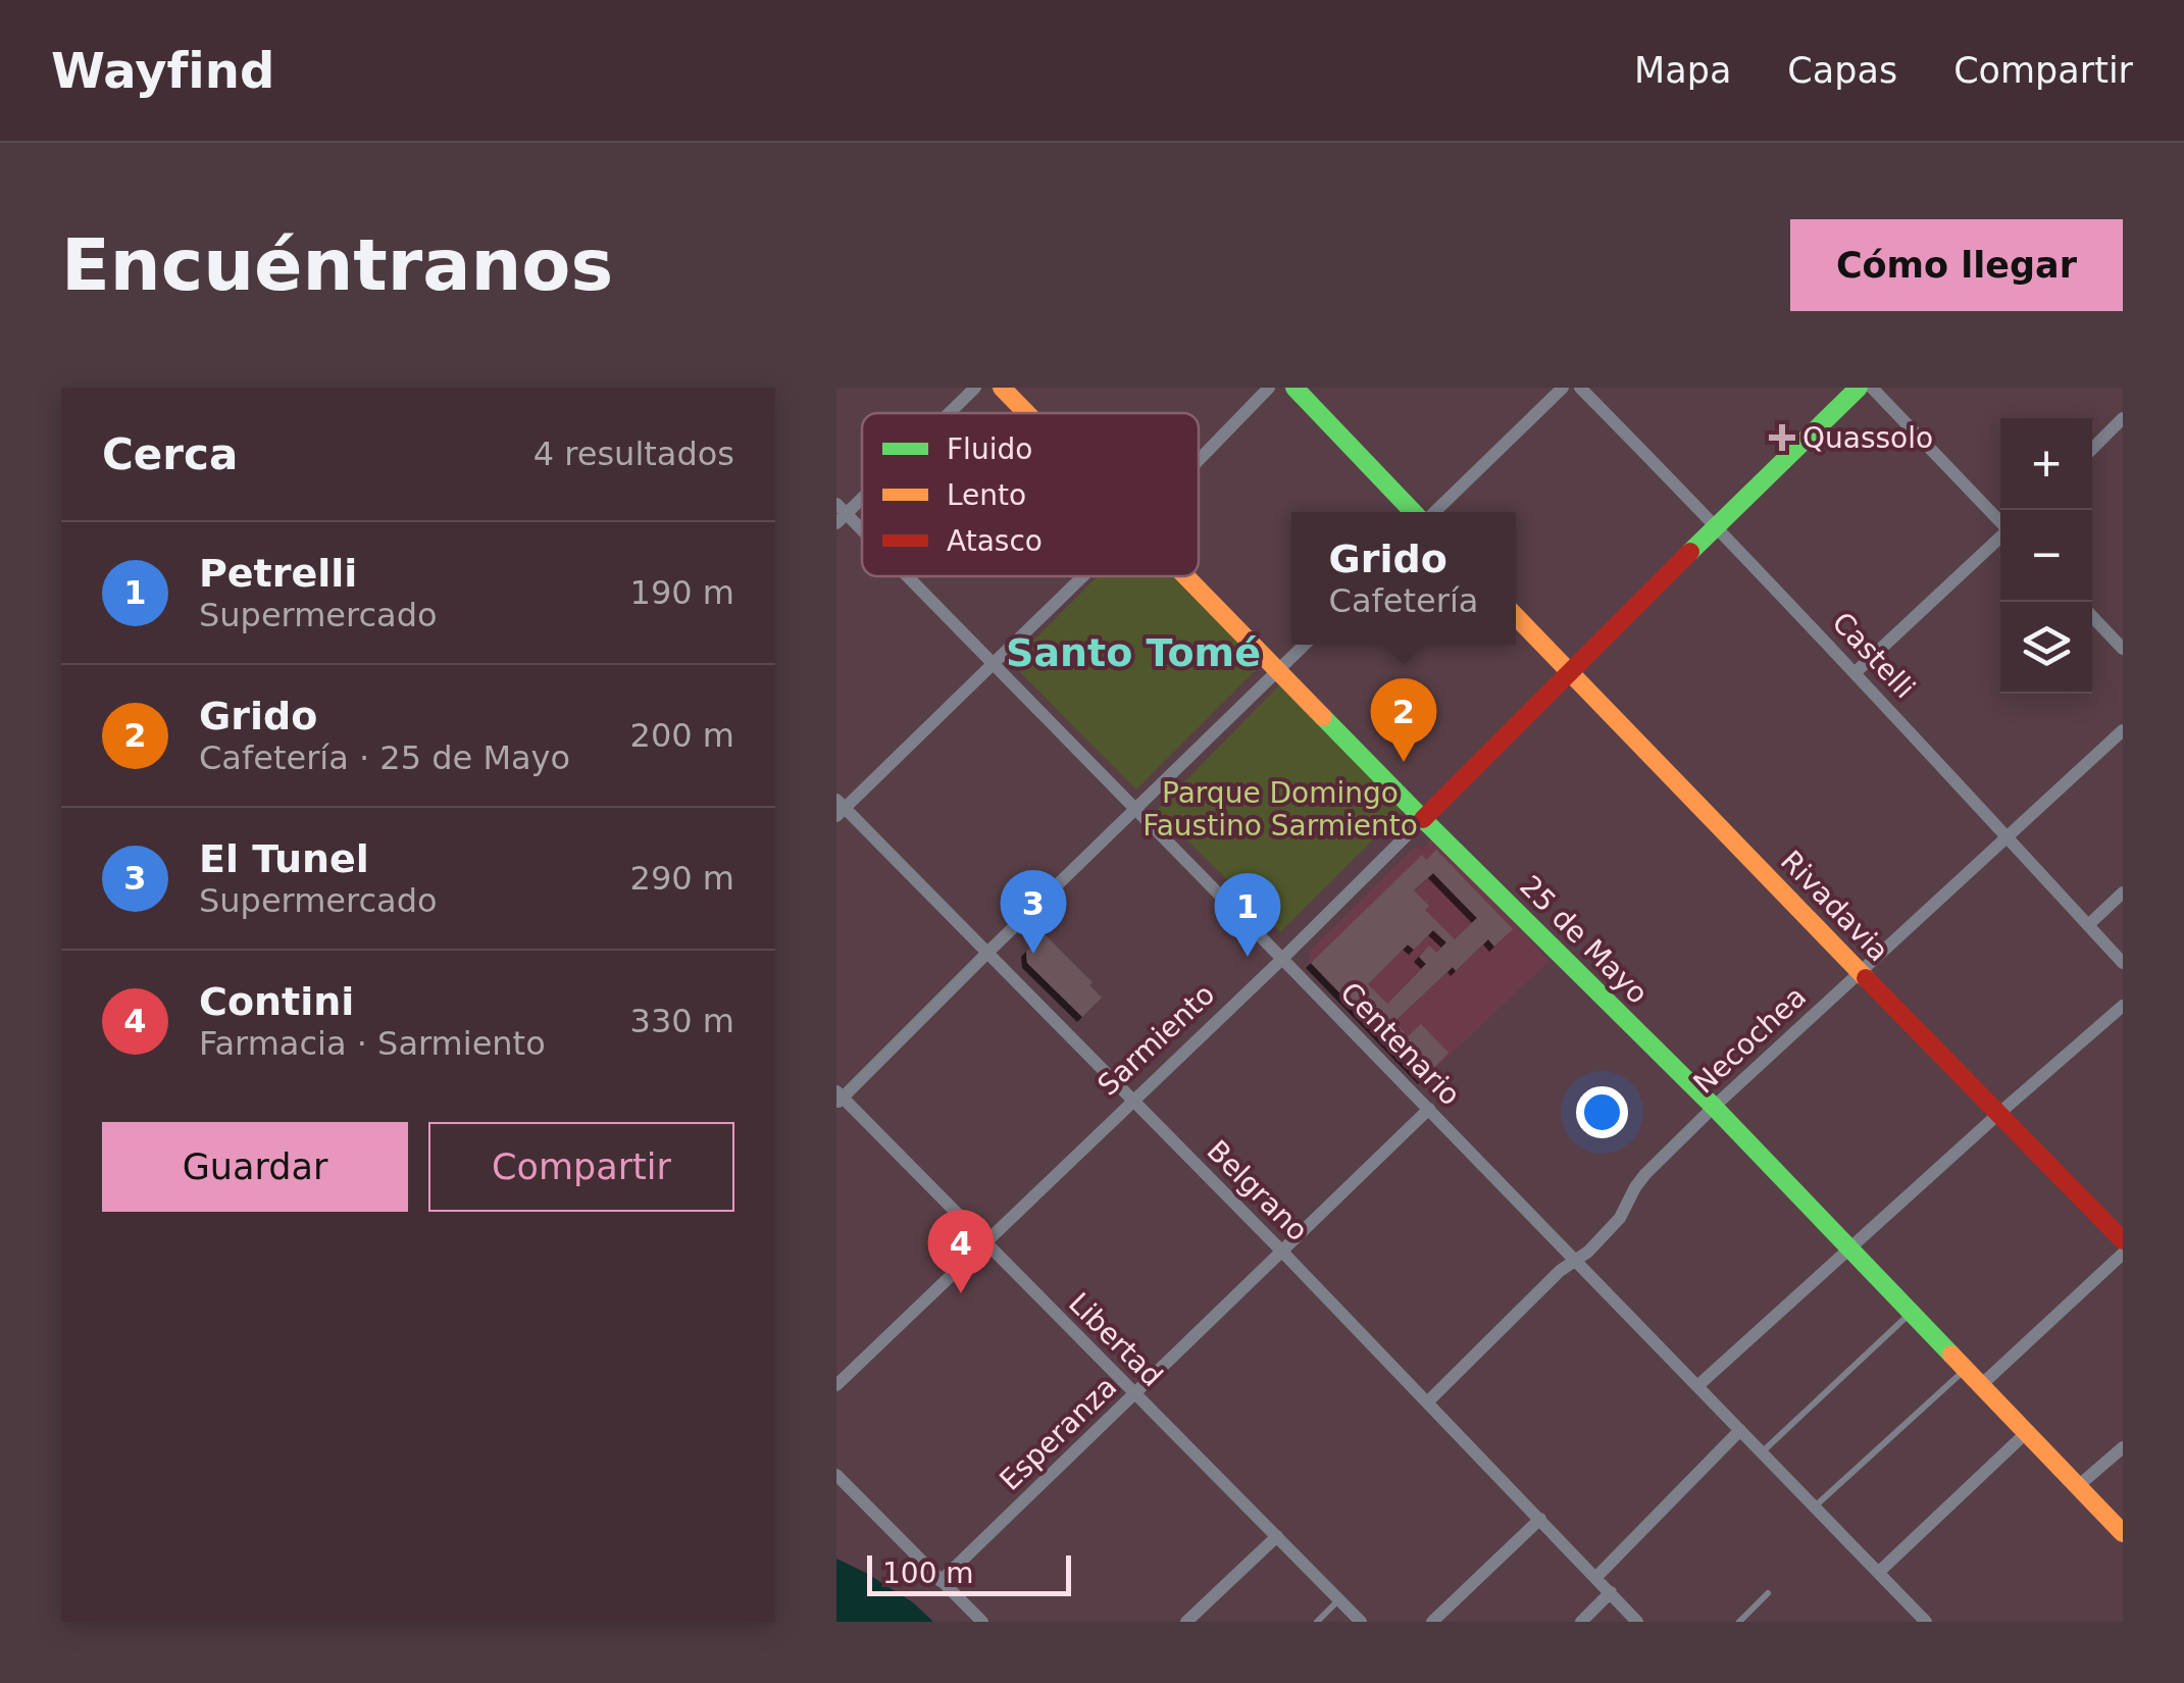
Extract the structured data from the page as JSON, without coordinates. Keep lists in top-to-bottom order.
{
  "streets": {
    "main road": ["Rivadavia", "25 de Mayo", "Sarmiento"],
    "street": [
      "Castelli",
      "Necochea",
      "Centenario",
      "Belgrano",
      "Libertad",
      "Esperanza"
    ]
  },
  "crossings": [
    ["Castelli", "Sarmiento"],
    ["Castelli", "Necochea"],
    ["Rivadavia", "Sarmiento"],
    ["Rivadavia", "Necochea"],
    ["25 de Mayo", "Sarmiento"],
    ["25 de Mayo", "Necochea"],
    ["Sarmiento", "Centenario"],
    ["Sarmiento", "Belgrano"],
    ["Sarmiento", "Libertad"],
    ["Necochea", "Centenario"],
    ["Necochea", "Belgrano"],
    ["Centenario", "Esperanza"],
    ["Belgrano", "Esperanza"],
    ["Libertad", "Esperanza"]
  ],
  "districts": ["Santo Tomé"],
  "parks": ["Parque Domingo Faustino Sarmiento"],
  "places": {
    "health": ["Quassolo"]
  },
  "legend": ["Fluido", "Lento", "Atasco"],
  "scale_bar": "100 m",
  "page": {
    "header": "Wayfind",
    "nav": ["Mapa", "Capas", "Compartir"],
    "buttons": [
      "Cómo llegar",
      ["Guardar", "Compartir"]
    ],
    "title": "Encuéntranos",
    "heading": ["Cerca", "4 resultados"],
    "map_buttons": ["+", "−"],
    "popup": ["Grido", "Cafetería"],
    "list": [
      {
        "mark": "1",
        "name": "Petrelli",
        "note": "Supermercado",
        "value": "190 m"
      },
      {
        "mark": "2",
        "name": "Grido",
        "note": "Cafetería · 25 de Mayo",
        "value": "200 m"
      },
      {
        "mark": "3",
        "name": "El Tunel",
        "note": "Supermercado",
        "value": "290 m"
      },
      {
        "mark": "4",
        "name": "Contini",
        "note": "Farmacia · Sarmiento",
        "value": "330 m"
      }
    ],
    "pins": [
      "2",
      "3",
      "1",
      "4"
    ],
    "scale": "100 m"
  }
}
